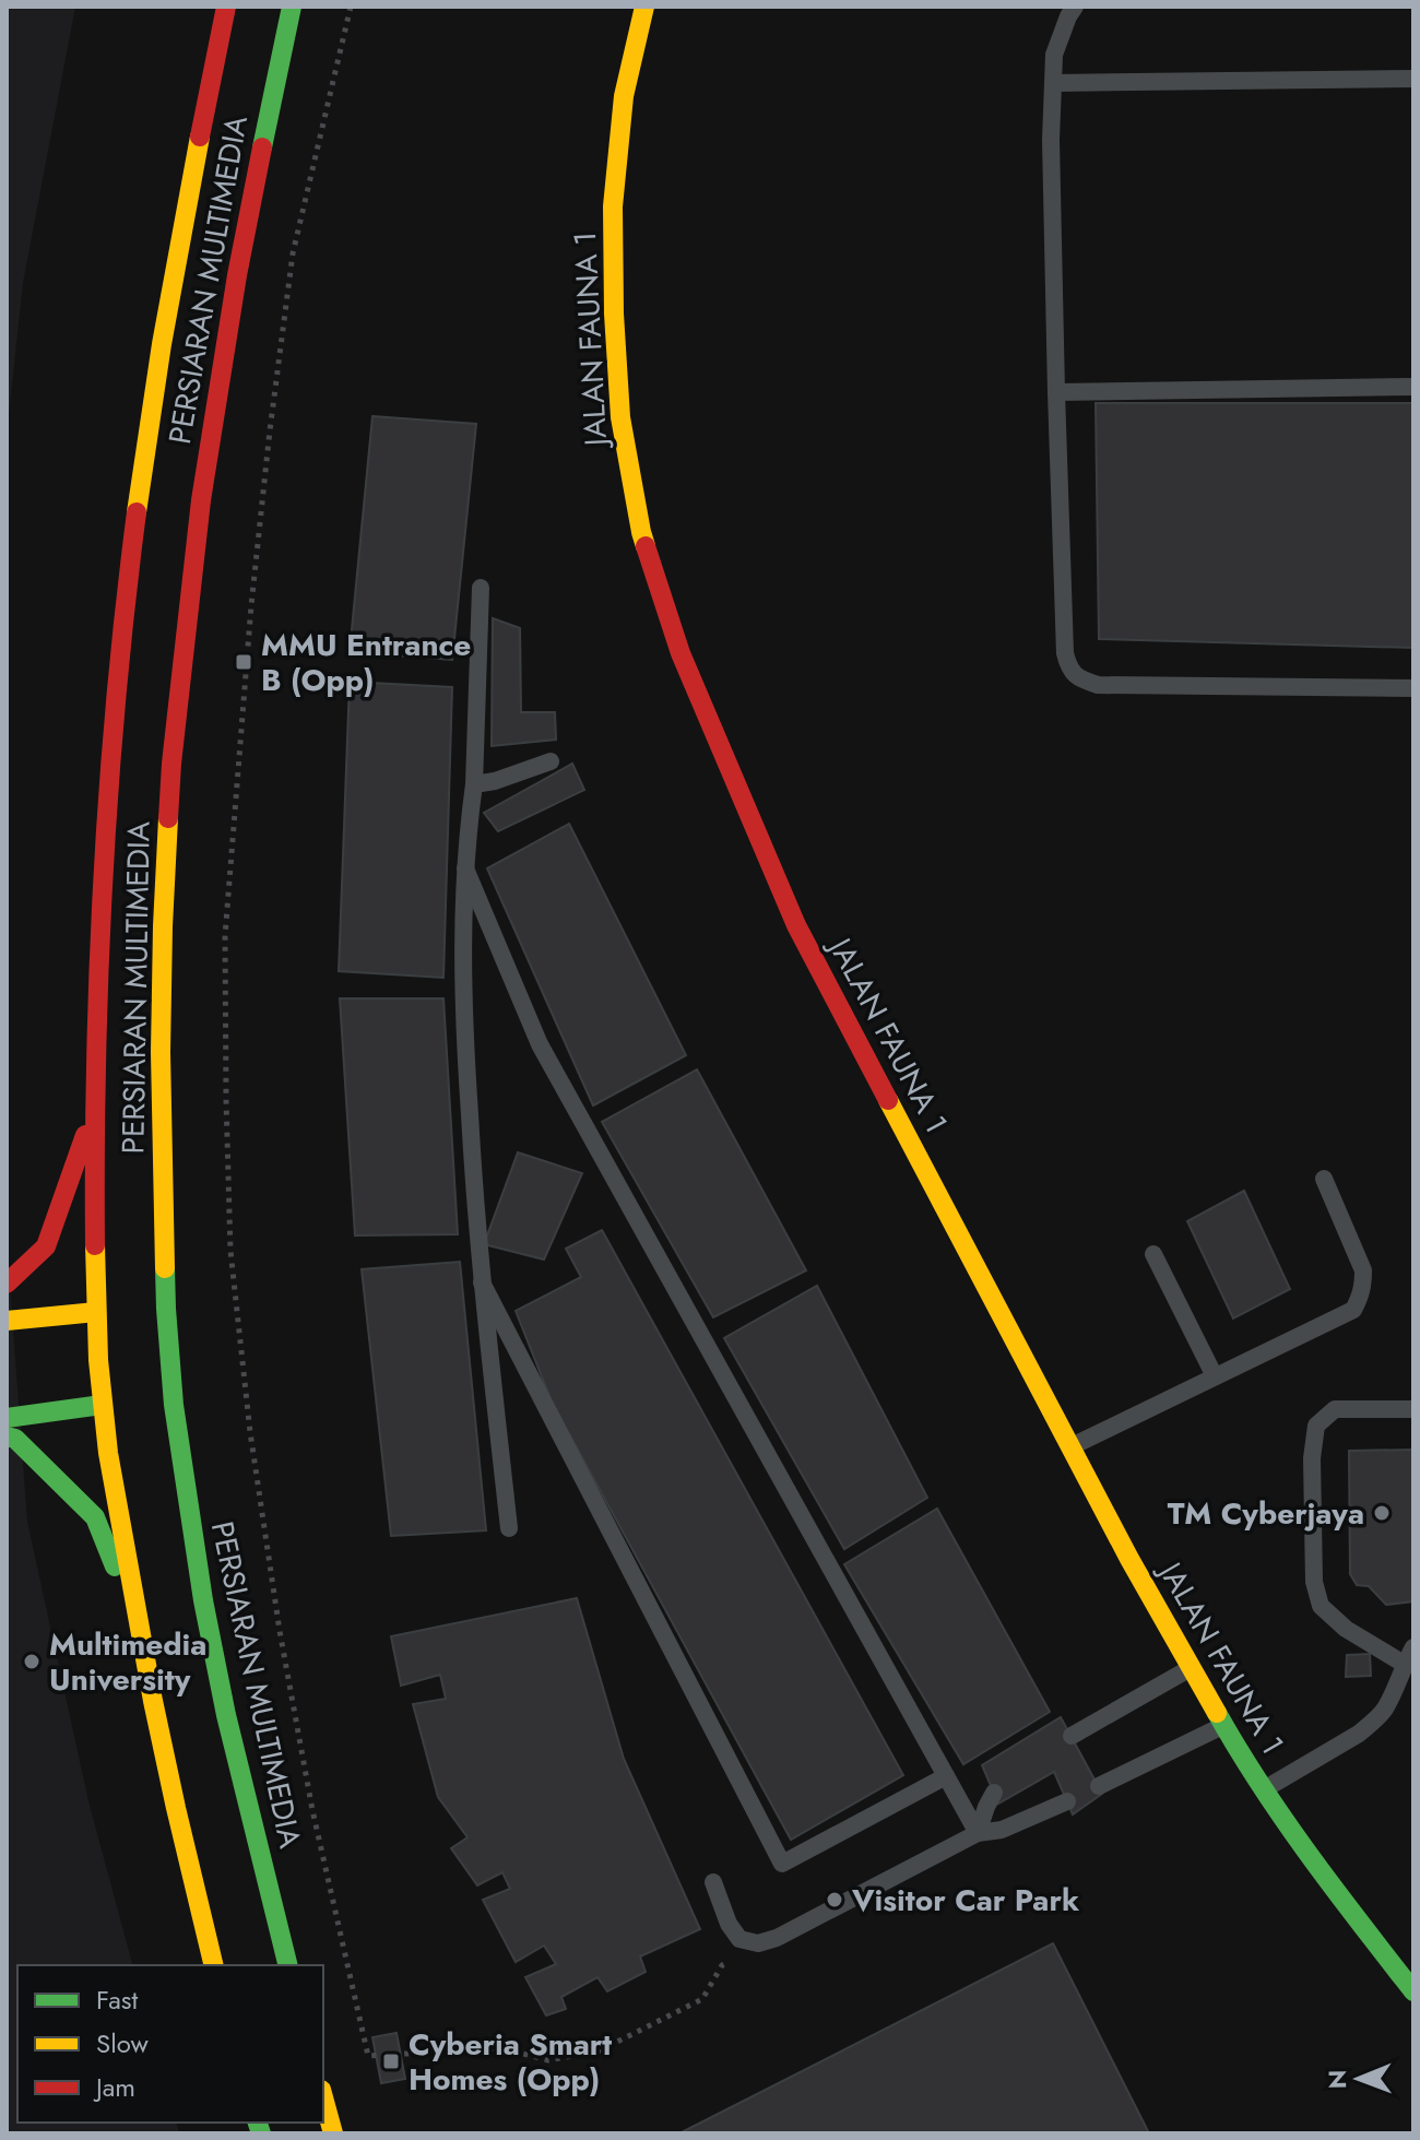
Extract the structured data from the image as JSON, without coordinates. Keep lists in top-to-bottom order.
{
  "streets": {
    "main road": ["PERSIARAN MULTIMEDIA", "JALAN FAUNA 1"]
  },
  "places": {
    "transit": ["MMU Entrance B (Opp)", "Cyberia Smart Homes (Opp)"],
    "other": ["TM Cyberjaya", "Multimedia University", "Visitor Car Park"]
  },
  "legend": ["Fast", "Slow", "Jam"],
  "north": "left"
}
